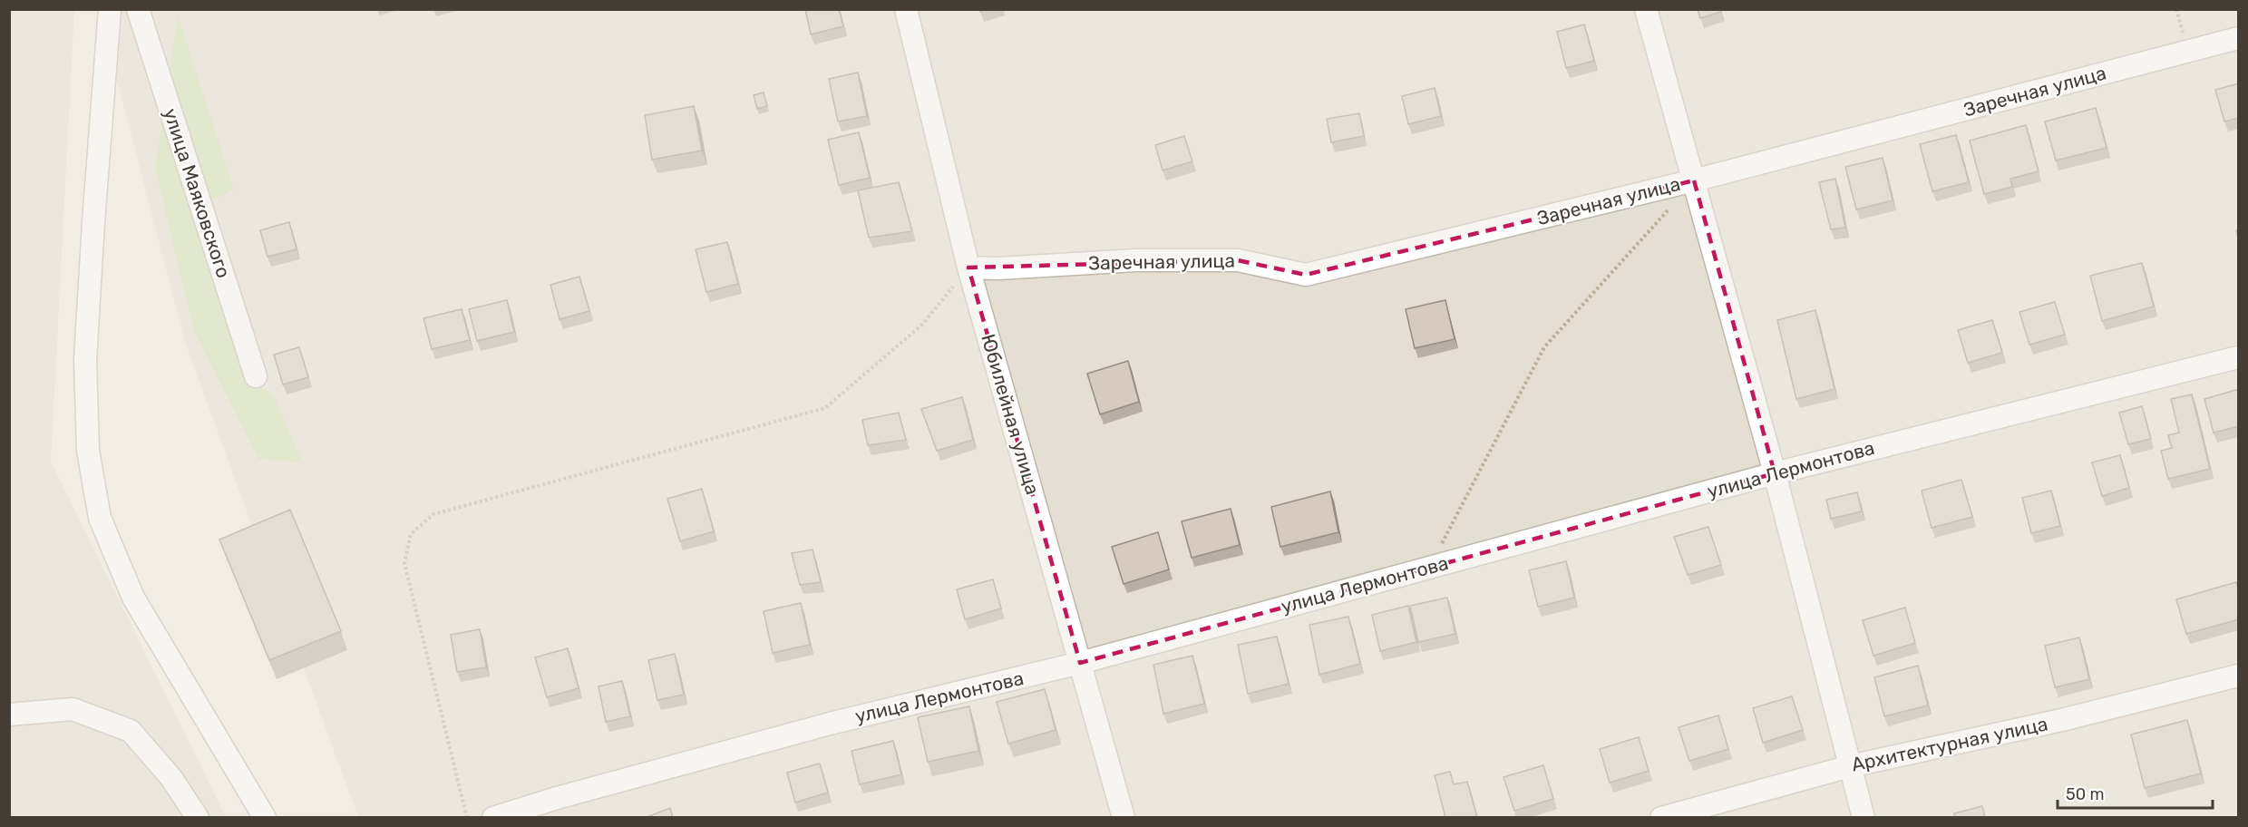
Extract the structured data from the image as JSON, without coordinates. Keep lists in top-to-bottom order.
{
  "streets": {
    "street": [
      "Заречная улица",
      "улица Маяковского",
      "Юбилейная улица",
      "улица Лермонтова",
      "Архитектурная улица"
    ]
  },
  "crossings": [
    ["Заречная улица", "Юбилейная улица"],
    ["Юбилейная улица", "улица Лермонтова"]
  ],
  "scale_bar": "50 m"
}
